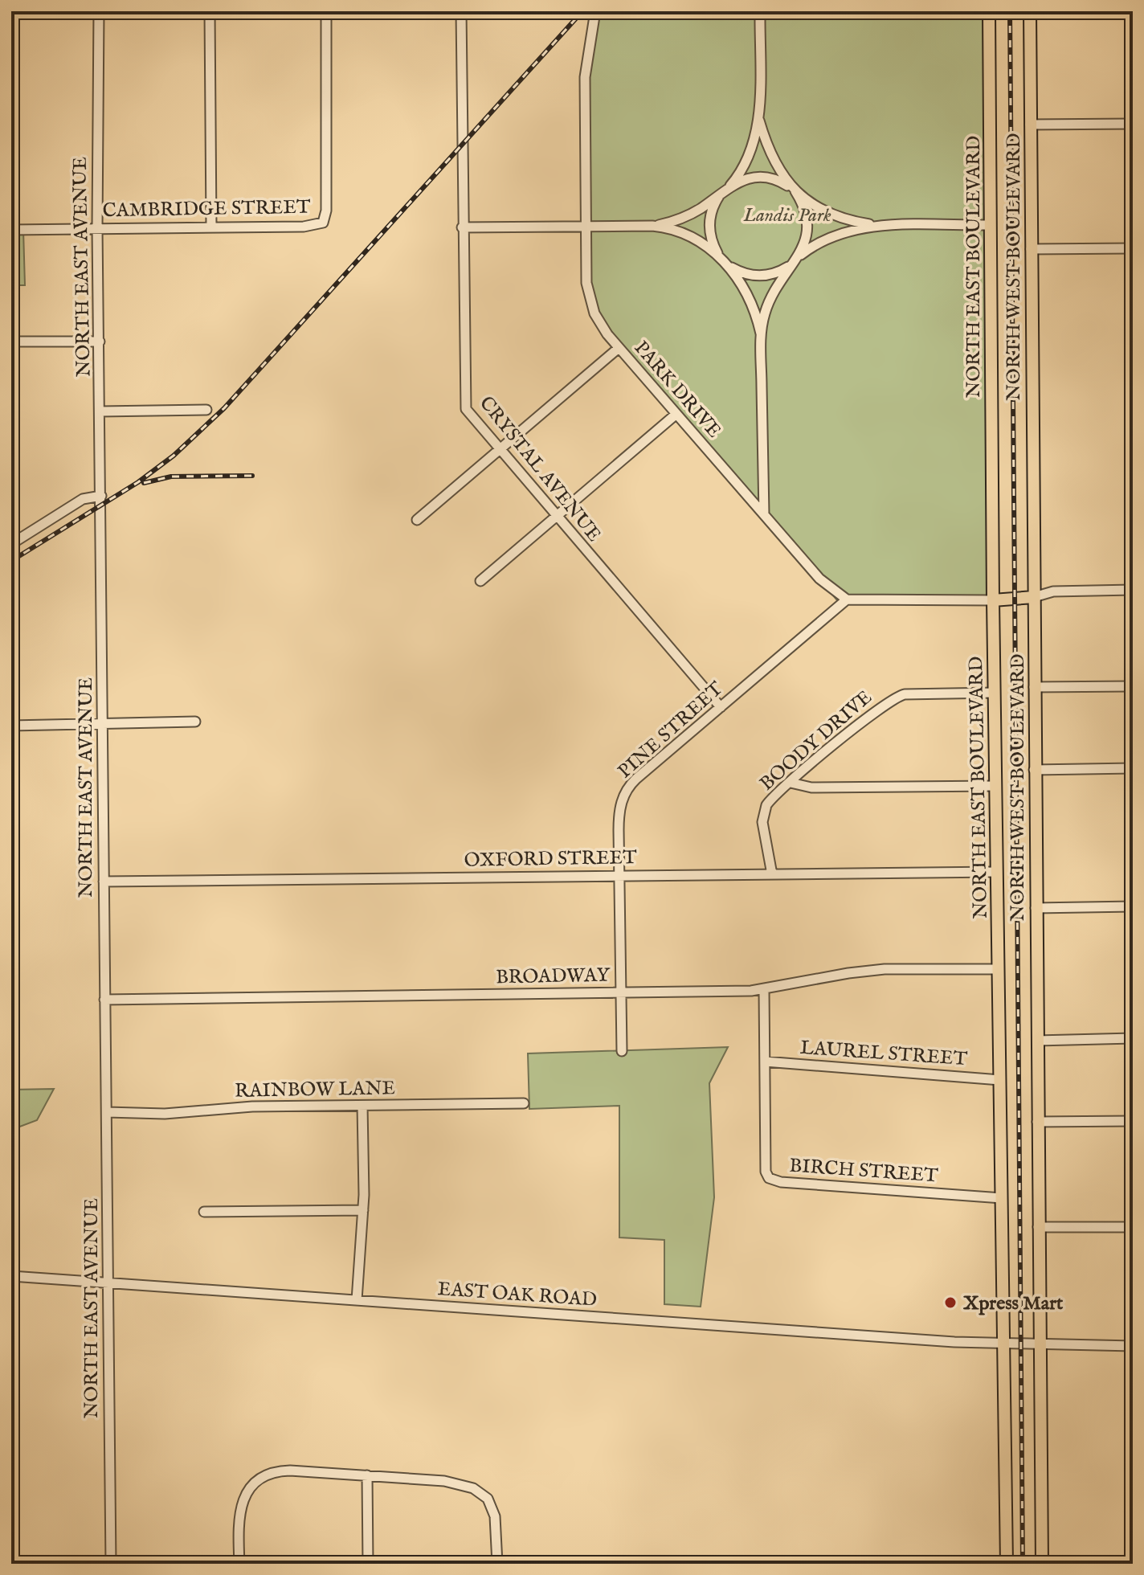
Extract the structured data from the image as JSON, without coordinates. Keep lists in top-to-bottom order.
{
  "streets": {
    "main road": ["NORTH EAST BOULEVARD", "NORTH WEST BOULEVARD"],
    "street": [
      "CAMBRIDGE STREET",
      "NORTH EAST AVENUE",
      "PARK DRIVE",
      "CRYSTAL AVENUE",
      "PINE STREET",
      "BOODY DRIVE",
      "OXFORD STREET",
      "BROADWAY",
      "LAUREL STREET",
      "RAINBOW LANE",
      "BIRCH STREET",
      "EAST OAK ROAD"
    ]
  },
  "crossings": [
    ["CAMBRIDGE STREET", "NORTH EAST AVENUE"],
    ["NORTH EAST AVENUE", "OXFORD STREET"],
    ["NORTH EAST AVENUE", "BROADWAY"],
    ["NORTH EAST AVENUE", "RAINBOW LANE"],
    ["NORTH EAST AVENUE", "EAST OAK ROAD"],
    ["NORTH EAST BOULEVARD", "BOODY DRIVE"],
    ["NORTH EAST BOULEVARD", "OXFORD STREET"],
    ["NORTH EAST BOULEVARD", "BROADWAY"],
    ["NORTH EAST BOULEVARD", "LAUREL STREET"],
    ["NORTH EAST BOULEVARD", "BIRCH STREET"],
    ["NORTH EAST BOULEVARD", "EAST OAK ROAD"],
    ["NORTH WEST BOULEVARD", "EAST OAK ROAD"],
    ["PARK DRIVE", "PINE STREET"],
    ["CRYSTAL AVENUE", "PINE STREET"],
    ["PINE STREET", "OXFORD STREET"],
    ["PINE STREET", "BROADWAY"],
    ["BOODY DRIVE", "OXFORD STREET"],
    ["BROADWAY", "BIRCH STREET"],
    ["LAUREL STREET", "BIRCH STREET"]
  ],
  "parks": ["Landis Park"],
  "places": ["Xpress Mart"]
}
